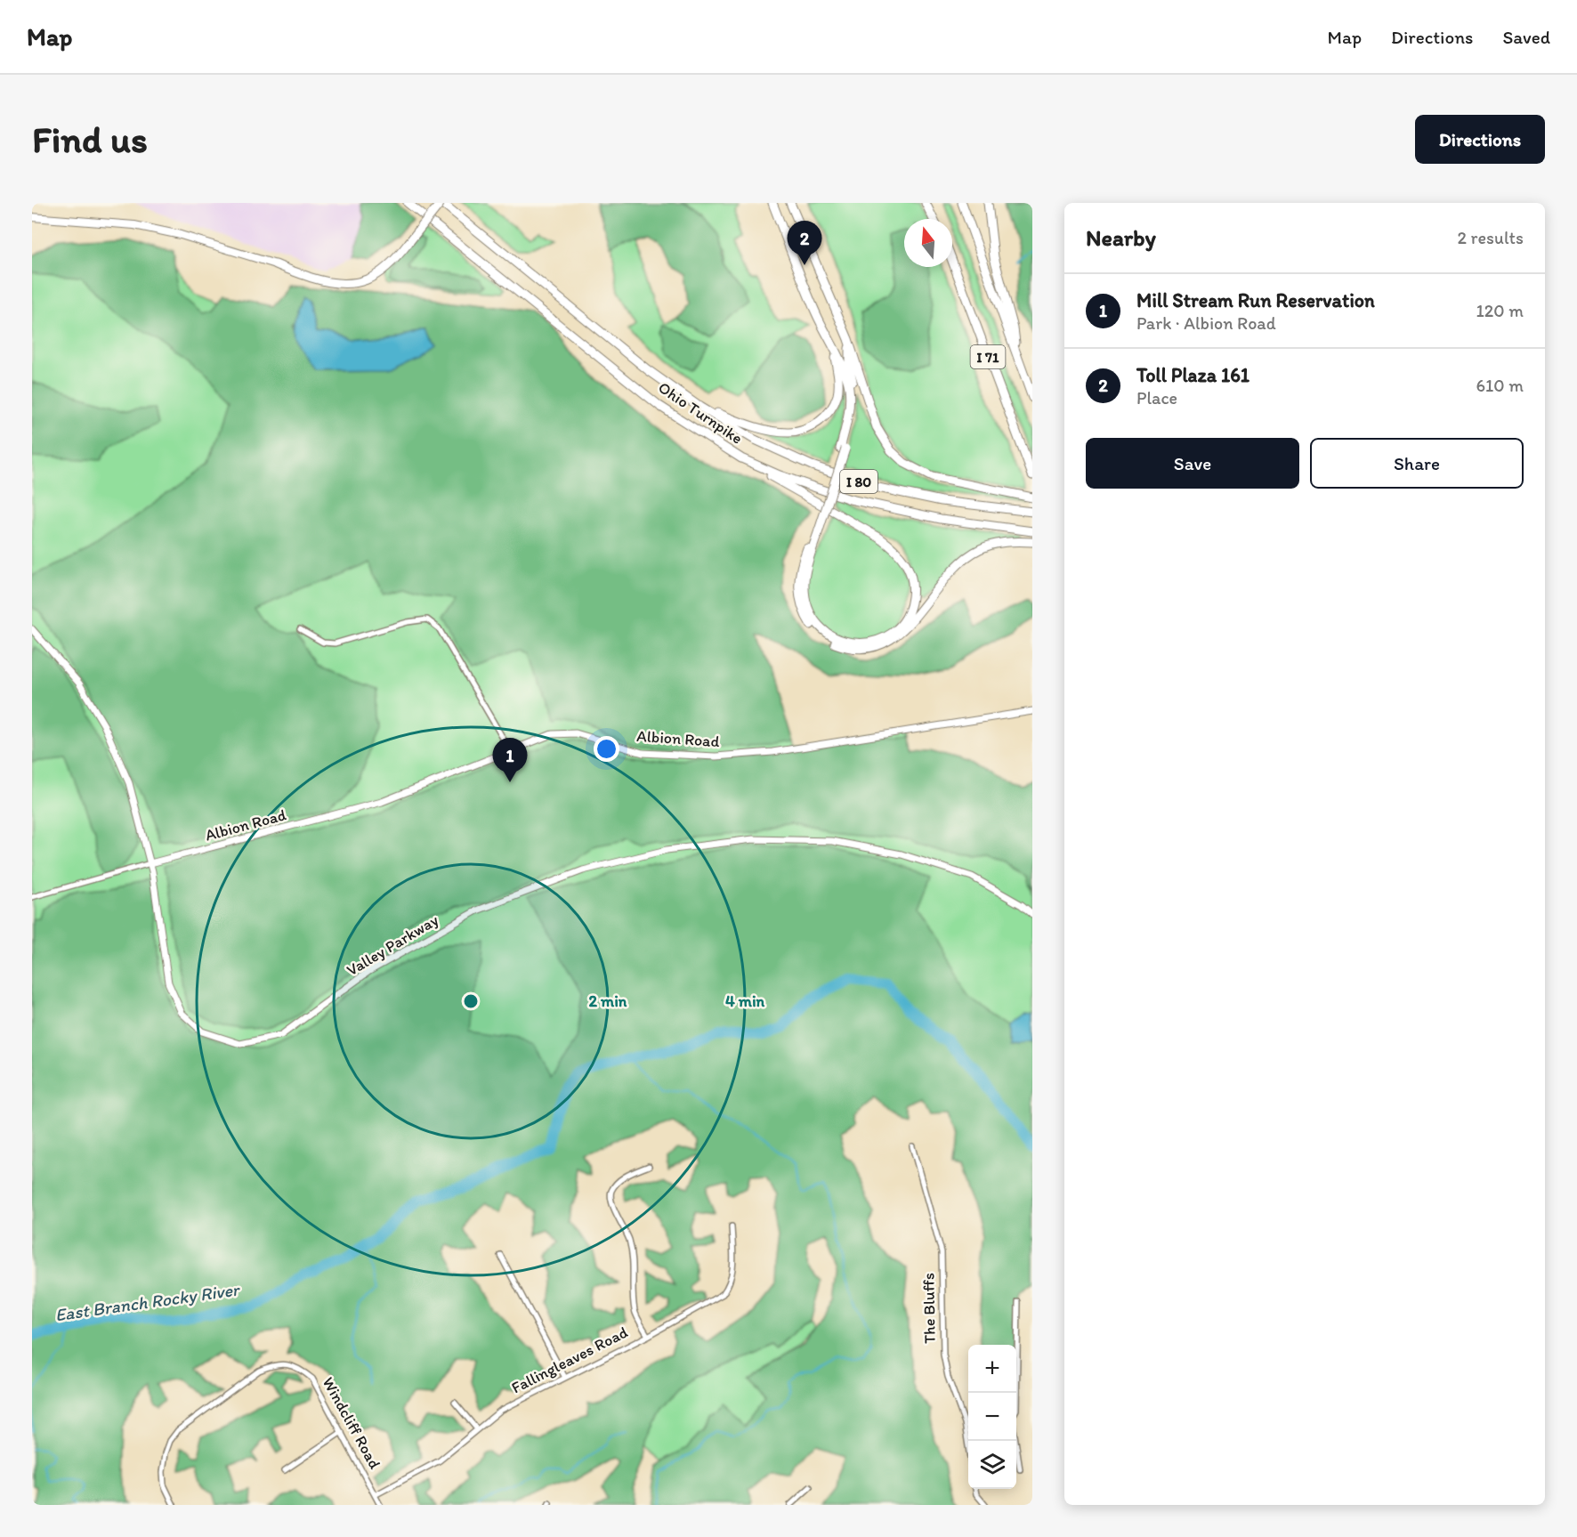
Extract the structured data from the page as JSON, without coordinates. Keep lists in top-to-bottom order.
{
  "streets": {
    "highway": ["I 71", "Ohio Turnpike", "I 80"],
    "street": [
      "Albion Road",
      "Valley Parkway",
      "The Bluffs",
      "Fallingleaves Road",
      "Windcliff Road"
    ]
  },
  "crossings": [
    ["Albion Road", "Valley Parkway"],
    ["Fallingleaves Road", "Windcliff Road"]
  ],
  "water": ["East Branch Rocky River"],
  "north": "top",
  "page": {
    "header": "Map",
    "nav": ["Map", "Directions", "Saved"],
    "buttons": [
      "Directions",
      ["Save", "Share"]
    ],
    "title": "Find us",
    "heading": ["Nearby", "2 results"],
    "pins": ["2", "1"],
    "list": [
      {
        "mark": "1",
        "name": "Mill Stream Run Reservation",
        "note": "Park · Albion Road",
        "value": "120 m"
      },
      {
        "mark": "2",
        "name": "Toll Plaza 161",
        "note": "Place",
        "value": "610 m"
      }
    ],
    "map_buttons": ["+", "−"]
  },
  "rings": ["2 min", "4 min"]
}
